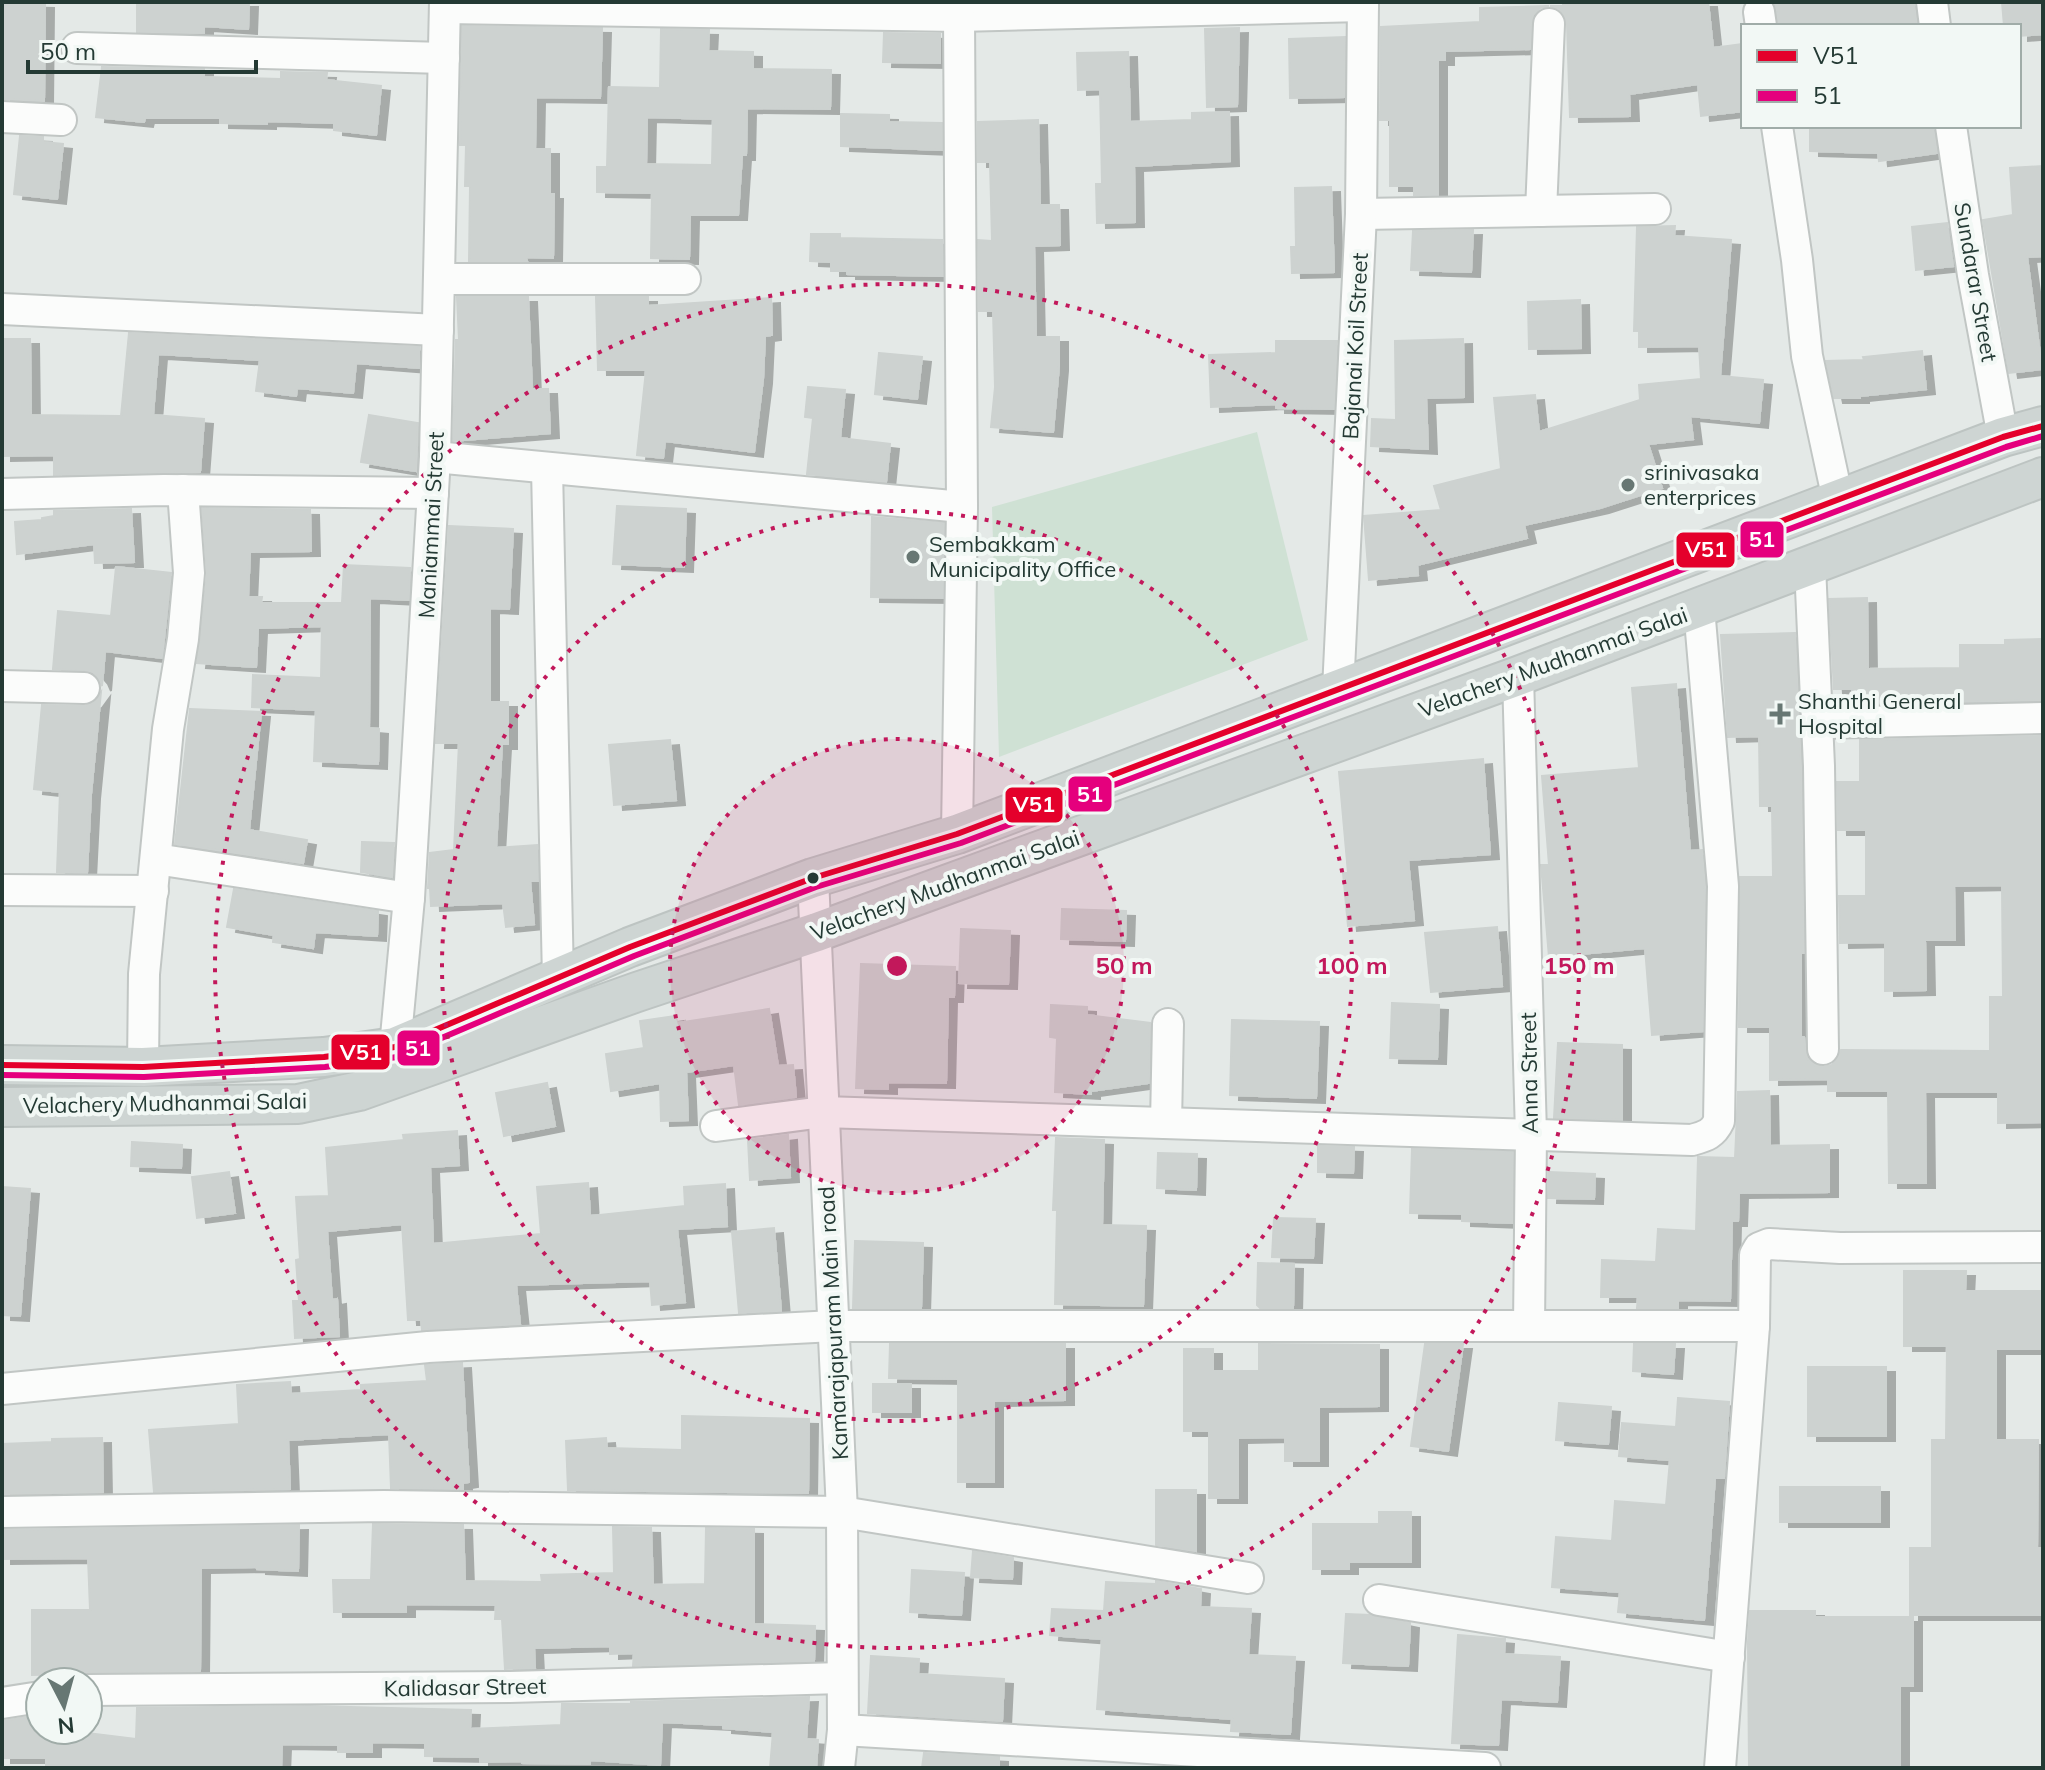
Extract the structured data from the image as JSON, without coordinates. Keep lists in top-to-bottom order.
{
  "streets": {
    "main road": ["Velachery Mudhanmai Salai"],
    "street": [
      "Sundarar Street",
      "Bajanai Koil Street",
      "Maniammai Street",
      "Anna Street",
      "Kamarajapuram Main road",
      "Kalidasar Street"
    ]
  },
  "crossings": [
    ["Sundarar Street", "Velachery Mudhanmai Salai"],
    ["Bajanai Koil Street", "Velachery Mudhanmai Salai"],
    ["Maniammai Street", "Velachery Mudhanmai Salai"],
    ["Velachery Mudhanmai Salai", "Anna Street"],
    ["Velachery Mudhanmai Salai", "Kamarajapuram Main road"],
    ["Kamarajapuram Main road", "Kalidasar Street"]
  ],
  "places": {
    "other": ["srinivasaka enterprices", "Sembakkam Municipality Office"],
    "health": ["Shanthi General Hospital"]
  },
  "lines": ["transit line V51", "transit line 51"],
  "legend": ["V51", "51"],
  "scale_bar": "50 m",
  "north": "bottom",
  "rings": ["50 m", "100 m", "150 m"]
}
